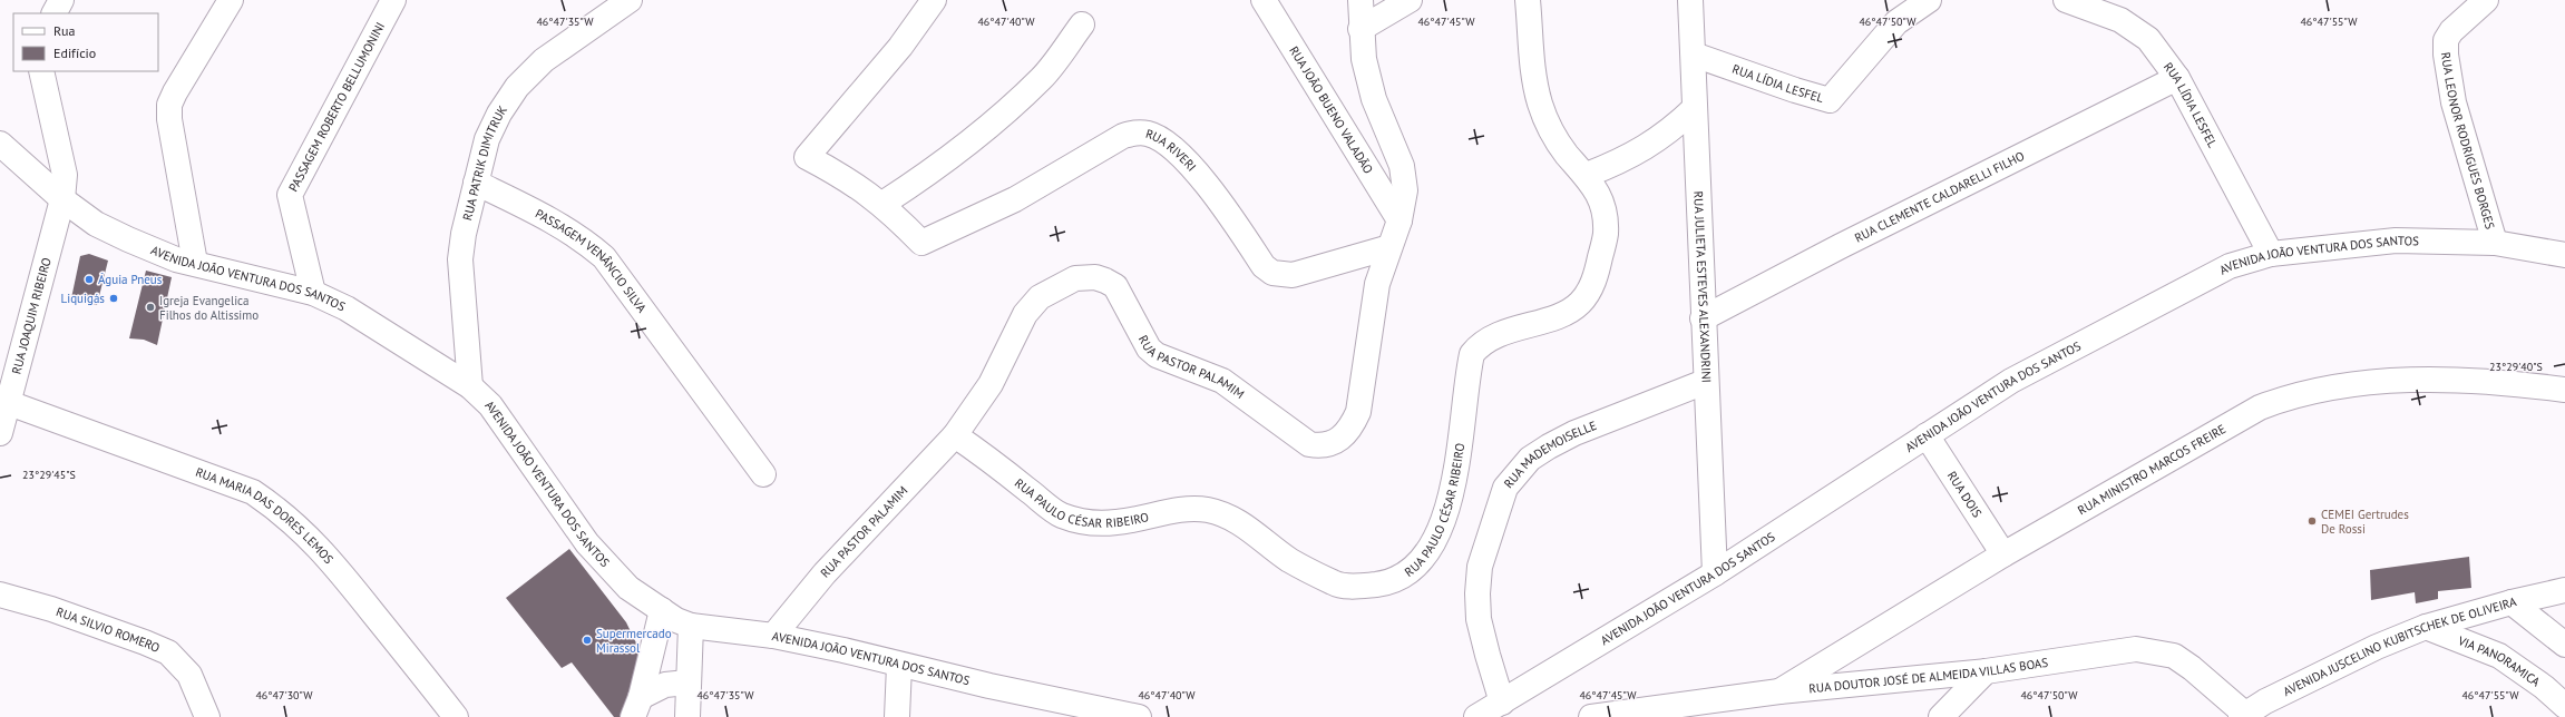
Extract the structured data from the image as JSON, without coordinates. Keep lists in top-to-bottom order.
{
  "streets": {
    "street": [
      "RUA LÍDIA LESFEL",
      "PASSAGEM ROBERTO BELLUMONINI",
      "RUA JOÃO BUENO VALADÃO",
      "RUA LEONOR RODRIGUES BORGES",
      "RUA RIVERI",
      "RUA PATRIK DIMITRUK",
      "RUA CLEMENTE CALDARELLI FILHO",
      "AVENIDA JOÃO VENTURA DOS SANTOS",
      "PASSAGEM VENÂNCIO SILVA",
      "RUA JULIETA ESTEVES ALEXANDRINI",
      "RUA JOAQUIM RIBEIRO",
      "RUA PASTOR PALAMIM",
      "RUA MADEMOISELLE",
      "RUA MINISTRO MARCOS FREIRE",
      "RUA DOIS",
      "RUA PAULO CÉSAR RIBEIRO",
      "RUA MARIA DAS DORES LEMOS",
      "RUA SILVIO ROMERO",
      "AVENIDA JUSCELINO KUBITSCHEK DE OLIVEIRA",
      "VIA PANORAMICA",
      "RUA DOUTOR JOSÉ DE ALMEIDA VILLAS BOAS"
    ]
  },
  "crossings": [
    ["RUA LÍDIA LESFEL", "RUA CLEMENTE CALDARELLI FILHO"],
    ["RUA LÍDIA LESFEL", "AVENIDA JOÃO VENTURA DOS SANTOS"],
    ["RUA LÍDIA LESFEL", "RUA JULIETA ESTEVES ALEXANDRINI"],
    ["PASSAGEM ROBERTO BELLUMONINI", "AVENIDA JOÃO VENTURA DOS SANTOS"],
    ["RUA JOÃO BUENO VALADÃO", "RUA PASTOR PALAMIM"],
    ["RUA LEONOR RODRIGUES BORGES", "AVENIDA JOÃO VENTURA DOS SANTOS"],
    ["RUA RIVERI", "RUA PASTOR PALAMIM"],
    ["RUA PATRIK DIMITRUK", "AVENIDA JOÃO VENTURA DOS SANTOS"],
    ["RUA PATRIK DIMITRUK", "PASSAGEM VENÂNCIO SILVA"],
    ["RUA CLEMENTE CALDARELLI FILHO", "RUA JULIETA ESTEVES ALEXANDRINI"],
    ["AVENIDA JOÃO VENTURA DOS SANTOS", "RUA JULIETA ESTEVES ALEXANDRINI"],
    ["AVENIDA JOÃO VENTURA DOS SANTOS", "RUA JOAQUIM RIBEIRO"],
    ["AVENIDA JOÃO VENTURA DOS SANTOS", "RUA PASTOR PALAMIM"],
    ["AVENIDA JOÃO VENTURA DOS SANTOS", "RUA MADEMOISELLE"],
    ["AVENIDA JOÃO VENTURA DOS SANTOS", "RUA DOIS"],
    ["RUA JULIETA ESTEVES ALEXANDRINI", "RUA MADEMOISELLE"],
    ["RUA JOAQUIM RIBEIRO", "RUA MARIA DAS DORES LEMOS"],
    ["RUA PASTOR PALAMIM", "RUA PAULO CÉSAR RIBEIRO"],
    ["RUA MINISTRO MARCOS FREIRE", "RUA DOIS"],
    ["RUA MINISTRO MARCOS FREIRE", "RUA DOUTOR JOSÉ DE ALMEIDA VILLAS BOAS"],
    ["AVENIDA JUSCELINO KUBITSCHEK DE OLIVEIRA", "VIA PANORAMICA"],
    ["AVENIDA JUSCELINO KUBITSCHEK DE OLIVEIRA", "RUA DOUTOR JOSÉ DE ALMEIDA VILLAS BOAS"]
  ],
  "places": [
    "Águia Pneus",
    "Liquigás",
    "Igreja Evangelica Filhos do Altissimo",
    "CEMEI Gertrudes De Rossi",
    "Supermercado Mirassol"
  ],
  "legend": ["Rua", "Edifício"],
  "coordinates": [
    "46°47'35\"W",
    "46°47'40\"W",
    "46°47'45\"W",
    "46°47'50\"W",
    "46°47'55\"W",
    "23°29'40\"S",
    "23°29'45\"S",
    "46°47'30\"W"
  ]
}
